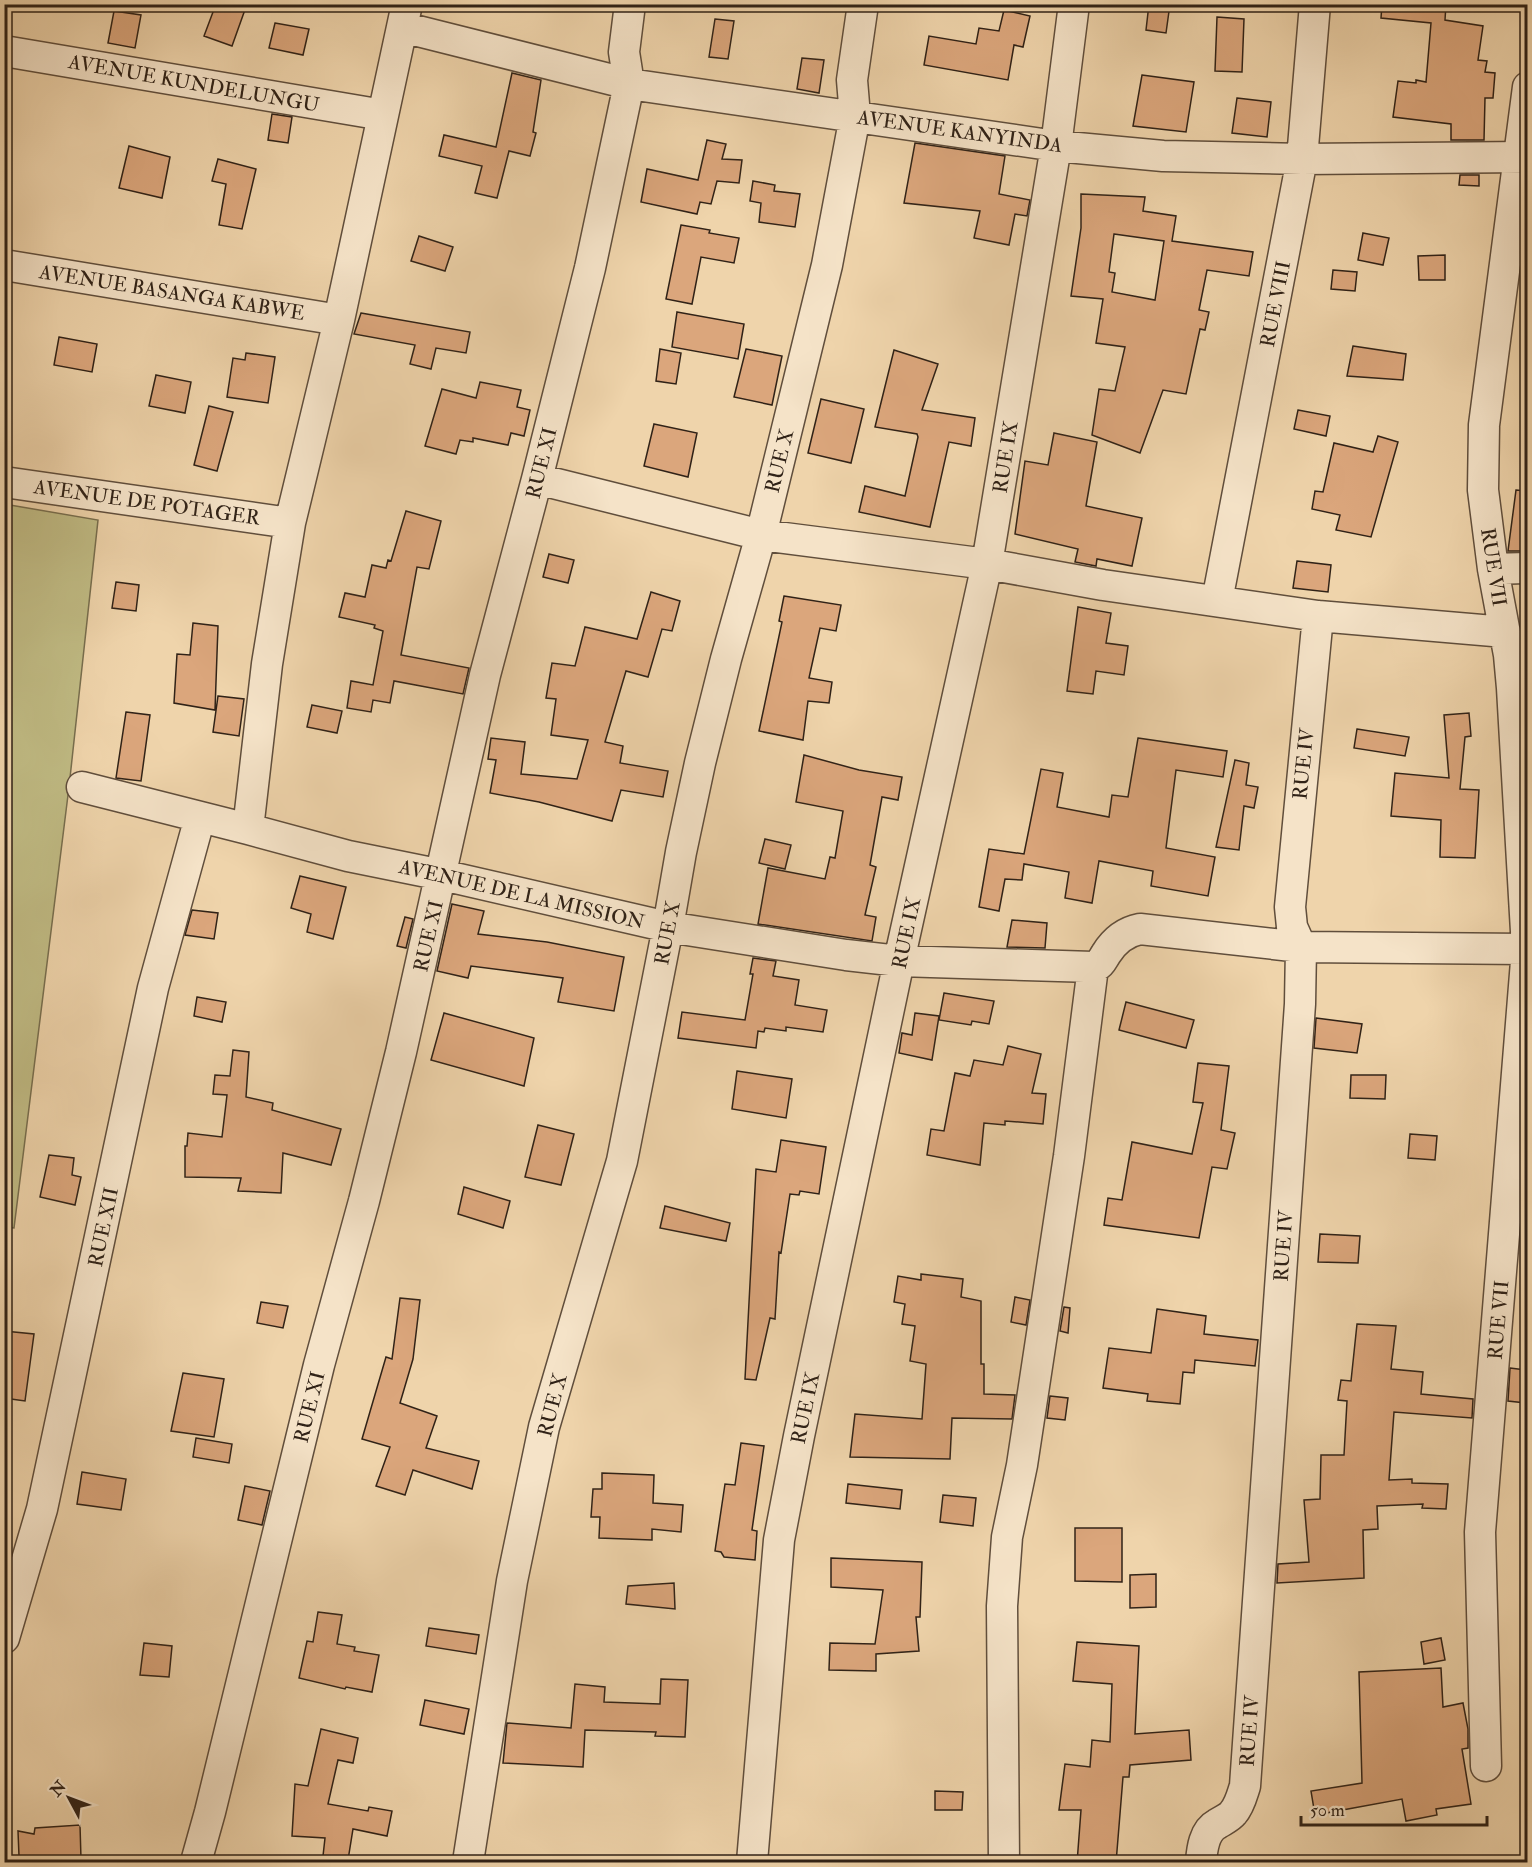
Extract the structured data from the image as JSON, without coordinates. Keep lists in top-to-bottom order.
{
  "streets": {
    "street": [
      "AVENUE KUNDELUNGU",
      "AVENUE KANYINDA",
      "AVENUE BASANGA KABWE",
      "RUE VIII",
      "RUE IX",
      "RUE X",
      "RUE XI",
      "AVENUE DE POTAGER",
      "RUE VII",
      "RUE IV",
      "AVENUE DE LA MISSION",
      "RUE XII"
    ]
  },
  "crossings": [
    ["AVENUE KANYINDA", "RUE VIII"],
    ["AVENUE KANYINDA", "RUE IX"],
    ["AVENUE KANYINDA", "RUE X"],
    ["AVENUE KANYINDA", "RUE XI"],
    ["AVENUE KANYINDA", "RUE VII"],
    ["RUE IX", "AVENUE DE LA MISSION"],
    ["RUE X", "AVENUE DE LA MISSION"],
    ["RUE XI", "AVENUE DE LA MISSION"],
    ["AVENUE DE LA MISSION", "RUE XII"]
  ],
  "scale_bar": "50 m",
  "north": "top left"
}
